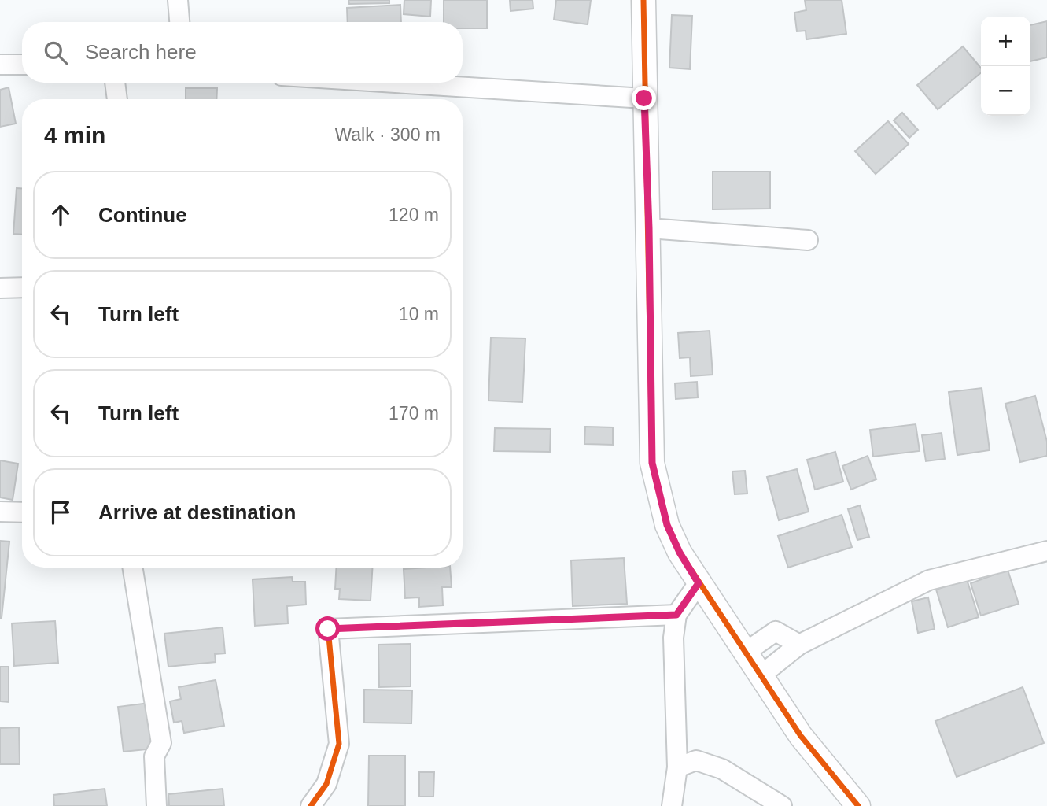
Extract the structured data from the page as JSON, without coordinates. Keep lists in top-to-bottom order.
{
  "page": {
    "map_buttons": ["+", "−"],
    "search": "Search here",
    "heading": ["4 min", "Walk · 300 m"],
    "list": [
      ["Continue", "120 m"],
      ["Turn left", "10 m"],
      ["Turn left", "170 m"],
      "Arrive at destination"
    ]
  }
}
